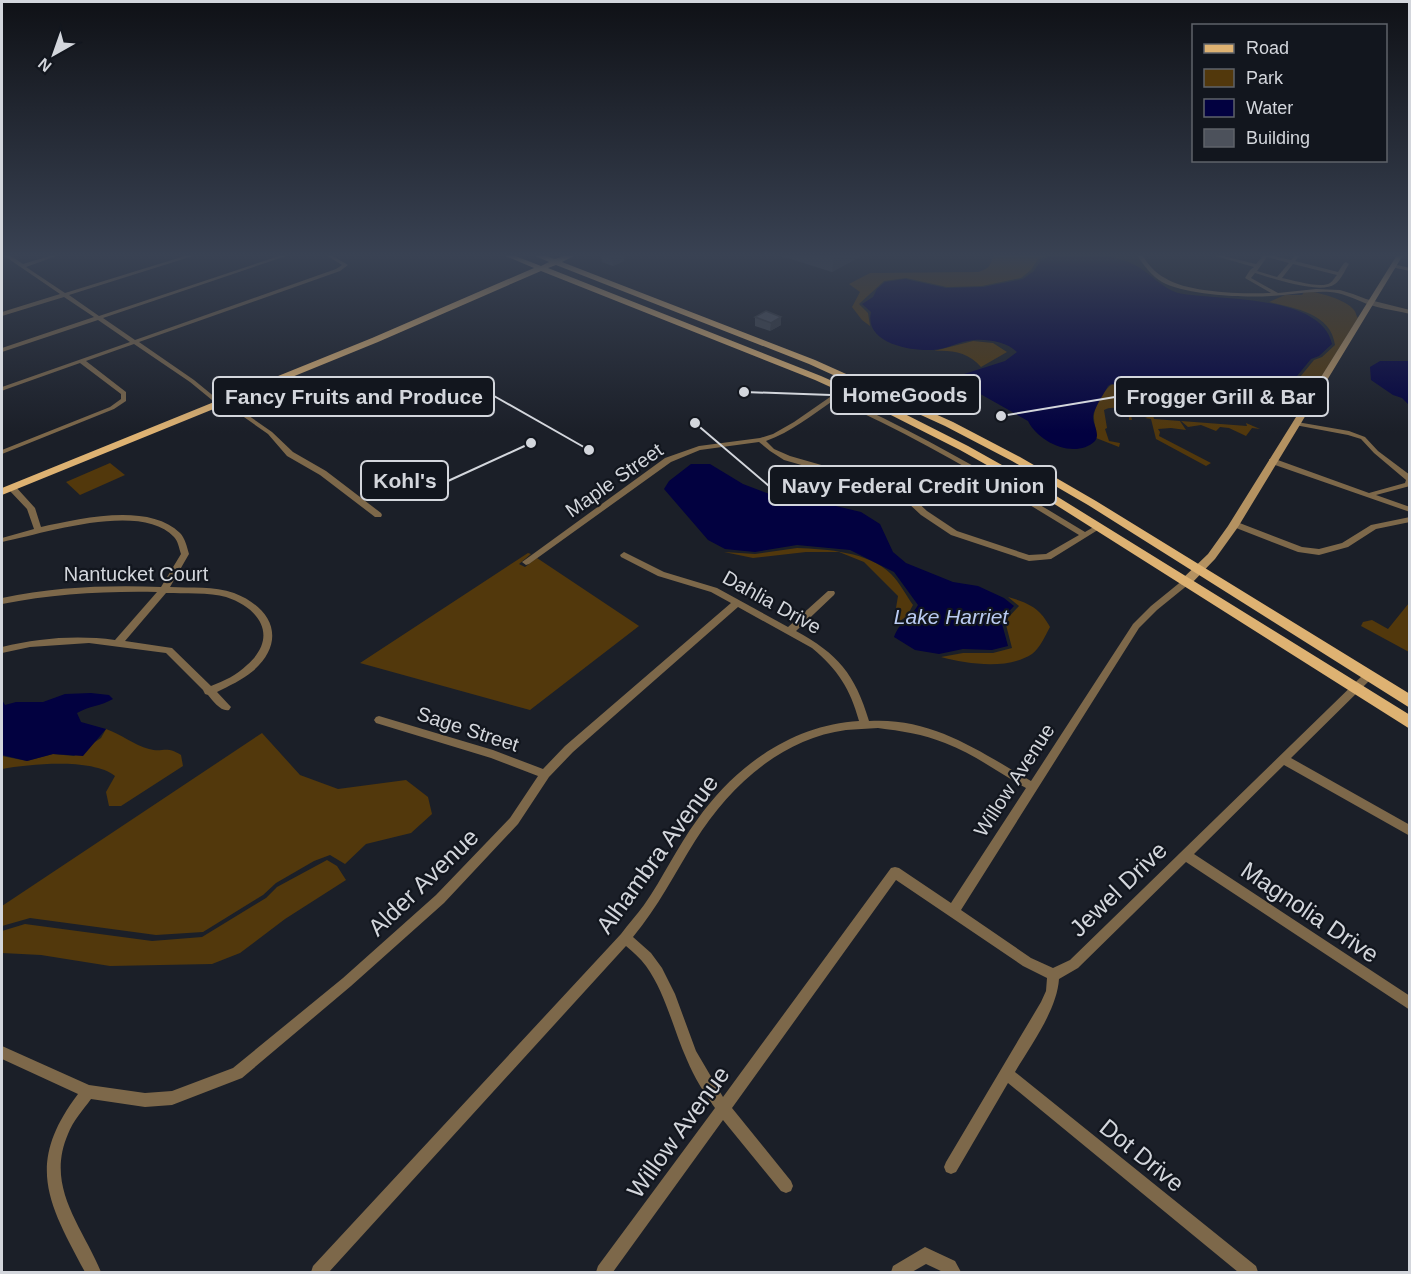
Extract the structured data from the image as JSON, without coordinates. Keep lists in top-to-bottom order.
{
  "streets": {
    "street": [
      "Maple Street",
      "Nantucket Court",
      "Dahlia Drive",
      "Sage Street",
      "Willow Avenue",
      "Alhambra Avenue",
      "Alder Avenue",
      "Jewel Drive",
      "Magnolia Drive",
      "Dot Drive"
    ]
  },
  "crossings": [
    ["Dahlia Drive", "Alhambra Avenue"],
    ["Dahlia Drive", "Alder Avenue"],
    ["Sage Street", "Alder Avenue"],
    ["Willow Avenue", "Alhambra Avenue"],
    ["Jewel Drive", "Magnolia Drive"]
  ],
  "water": ["Lake Harriet"],
  "places": [
    "HomeGoods",
    "Frogger Grill & Bar",
    "Navy Federal Credit Union",
    "Kohl's",
    "Fancy Fruits and Produce"
  ],
  "legend": [
    "Road",
    "Park",
    "Water",
    "Building"
  ],
  "north": "bottom left"
}
